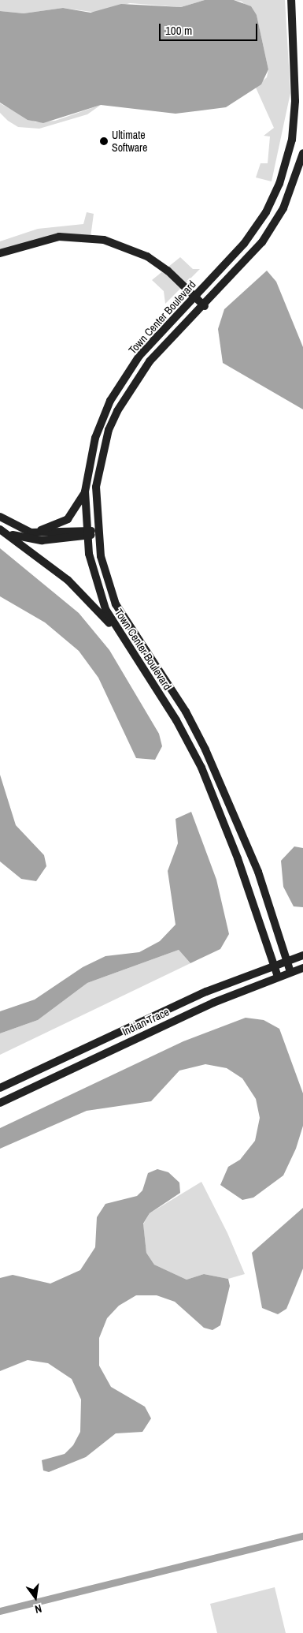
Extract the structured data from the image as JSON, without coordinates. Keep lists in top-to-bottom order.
{
  "streets": {
    "street": ["Town Center Boulevard", "Indian Trace"]
  },
  "crossings": [
    ["Town Center Boulevard", "Indian Trace"]
  ],
  "places": ["Ultimate Software"],
  "scale_bar": "100 m",
  "north": "bottom"
}
